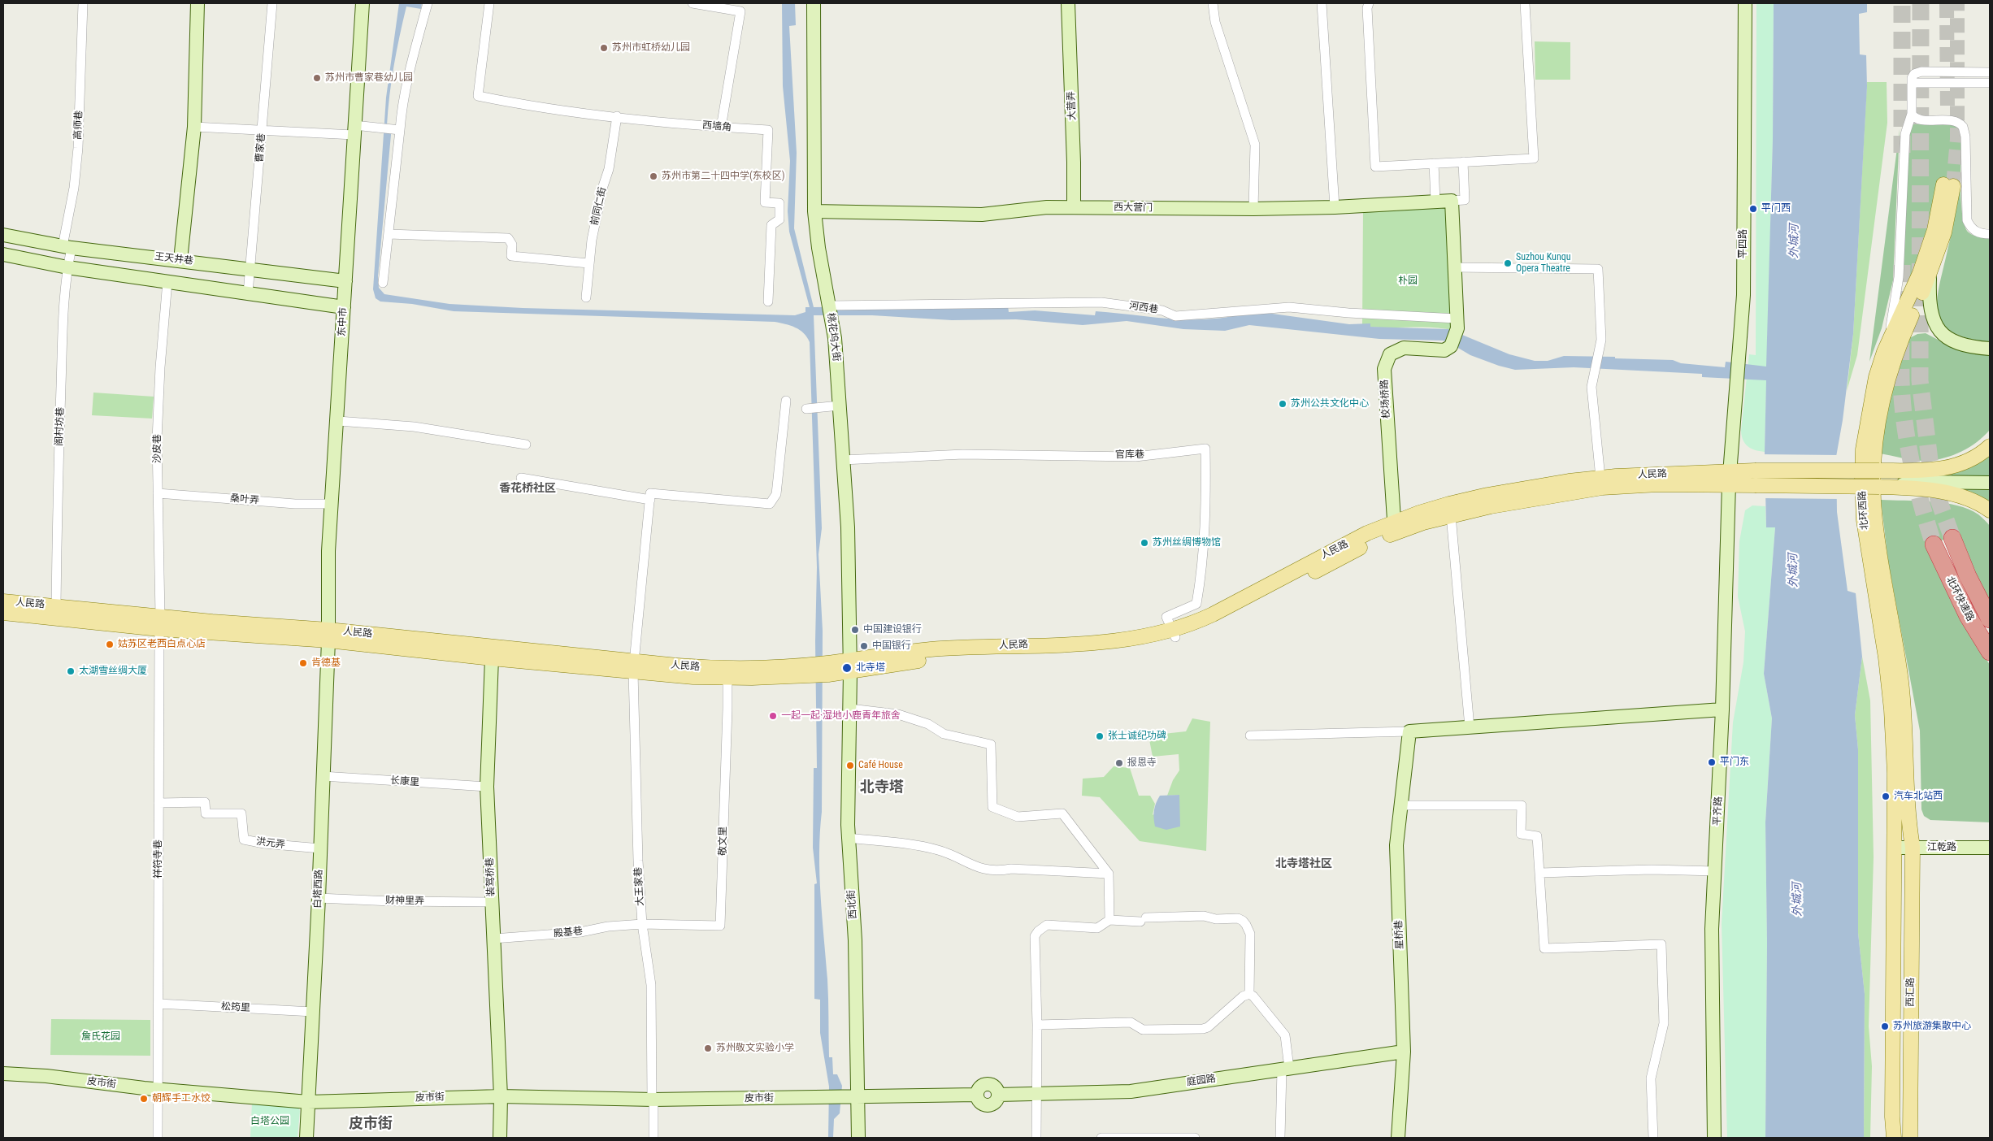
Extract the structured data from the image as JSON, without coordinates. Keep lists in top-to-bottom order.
{
  "streets": {
    "highway": ["北环快速路"],
    "main road": ["人民路", "北环西路", "西汇路"],
    "street": [
      "大营弄",
      "高师巷",
      "西墙角",
      "曹家巷",
      "前同仁街",
      "西大营门",
      "平四路",
      "王天井巷",
      "河西巷",
      "东中市",
      "桃花坞大街",
      "校场桥路",
      "阁村坊巷",
      "沙皮巷",
      "官库巷",
      "桑叶弄",
      "长康里",
      "平齐路",
      "敬文里",
      "洪元弄",
      "江乾路",
      "祥符寺巷",
      "装驾桥巷",
      "大王家巷",
      "白塔西路",
      "财神里弄",
      "西北街",
      "殿基巷",
      "星桥巷",
      "松筠里",
      "庭园路",
      "皮市街"
    ]
  },
  "crossings": [
    ["大营弄", "西大营门"],
    ["高师巷", "王天井巷"],
    ["高师巷", "阁村坊巷"],
    ["西墙角", "前同仁街"],
    ["曹家巷", "王天井巷"],
    ["西大营门", "桃花坞大街"],
    ["西大营门", "校场桥路"],
    ["平四路", "人民路"],
    ["平四路", "平齐路"],
    ["王天井巷", "东中市"],
    ["王天井巷", "阁村坊巷"],
    ["河西巷", "桃花坞大街"],
    ["河西巷", "校场桥路"],
    ["东中市", "人民路"],
    ["东中市", "桑叶弄"],
    ["东中市", "白塔西路"],
    ["桃花坞大街", "官库巷"],
    ["桃花坞大街", "人民路"],
    ["桃花坞大街", "西北街"],
    ["校场桥路", "人民路"],
    ["阁村坊巷", "人民路"],
    ["沙皮巷", "人民路"],
    ["沙皮巷", "桑叶弄"],
    ["沙皮巷", "祥符寺巷"],
    ["官库巷", "人民路"],
    ["人民路", "平齐路"],
    ["人民路", "敬文里"],
    ["人民路", "祥符寺巷"],
    ["人民路", "装驾桥巷"],
    ["人民路", "大王家巷"],
    ["人民路", "白塔西路"],
    ["人民路", "西北街"],
    ["北环西路", "江乾路"],
    ["北环西路", "西汇路"],
    ["长康里", "装驾桥巷"],
    ["长康里", "白塔西路"],
    ["敬文里", "大王家巷"],
    ["敬文里", "殿基巷"],
    ["洪元弄", "祥符寺巷"],
    ["洪元弄", "白塔西路"],
    ["江乾路", "西汇路"],
    ["祥符寺巷", "松筠里"],
    ["祥符寺巷", "皮市街"],
    ["装驾桥巷", "财神里弄"],
    ["装驾桥巷", "殿基巷"],
    ["装驾桥巷", "皮市街"],
    ["大王家巷", "殿基巷"],
    ["大王家巷", "皮市街"],
    ["白塔西路", "财神里弄"],
    ["白塔西路", "松筠里"],
    ["白塔西路", "皮市街"],
    ["西北街", "庭园路"],
    ["西北街", "皮市街"],
    ["星桥巷", "庭园路"],
    ["庭园路", "皮市街"]
  ],
  "districts": [
    "香花桥社区",
    "北寺塔",
    "北寺塔社区",
    "皮市街"
  ],
  "water": ["外城河"],
  "parks": ["朴园", "詹氏花园", "白塔公园"],
  "places": [
    "苏州市虹桥幼儿园",
    "苏州市曹家巷幼儿园",
    "苏州市第二十四中学(东校区)",
    "平门西",
    "Suzhou Kunqu Opera Theatre",
    "苏州公共文化中心",
    "苏州丝绸博物馆",
    "中国建设银行",
    "姑苏区老西白点心店",
    "中国银行",
    "肯德基",
    "北寺塔",
    "太湖雪丝绸大厦",
    "一起一起·湿地小鹿青年旅舍",
    "张士诚纪功碑",
    "平门东",
    "报恩寺",
    "Café House",
    "汽车北站西",
    "苏州旅游集散中心",
    "苏州敬文实验小学",
    "朝辉手工水饺"
  ]
}
